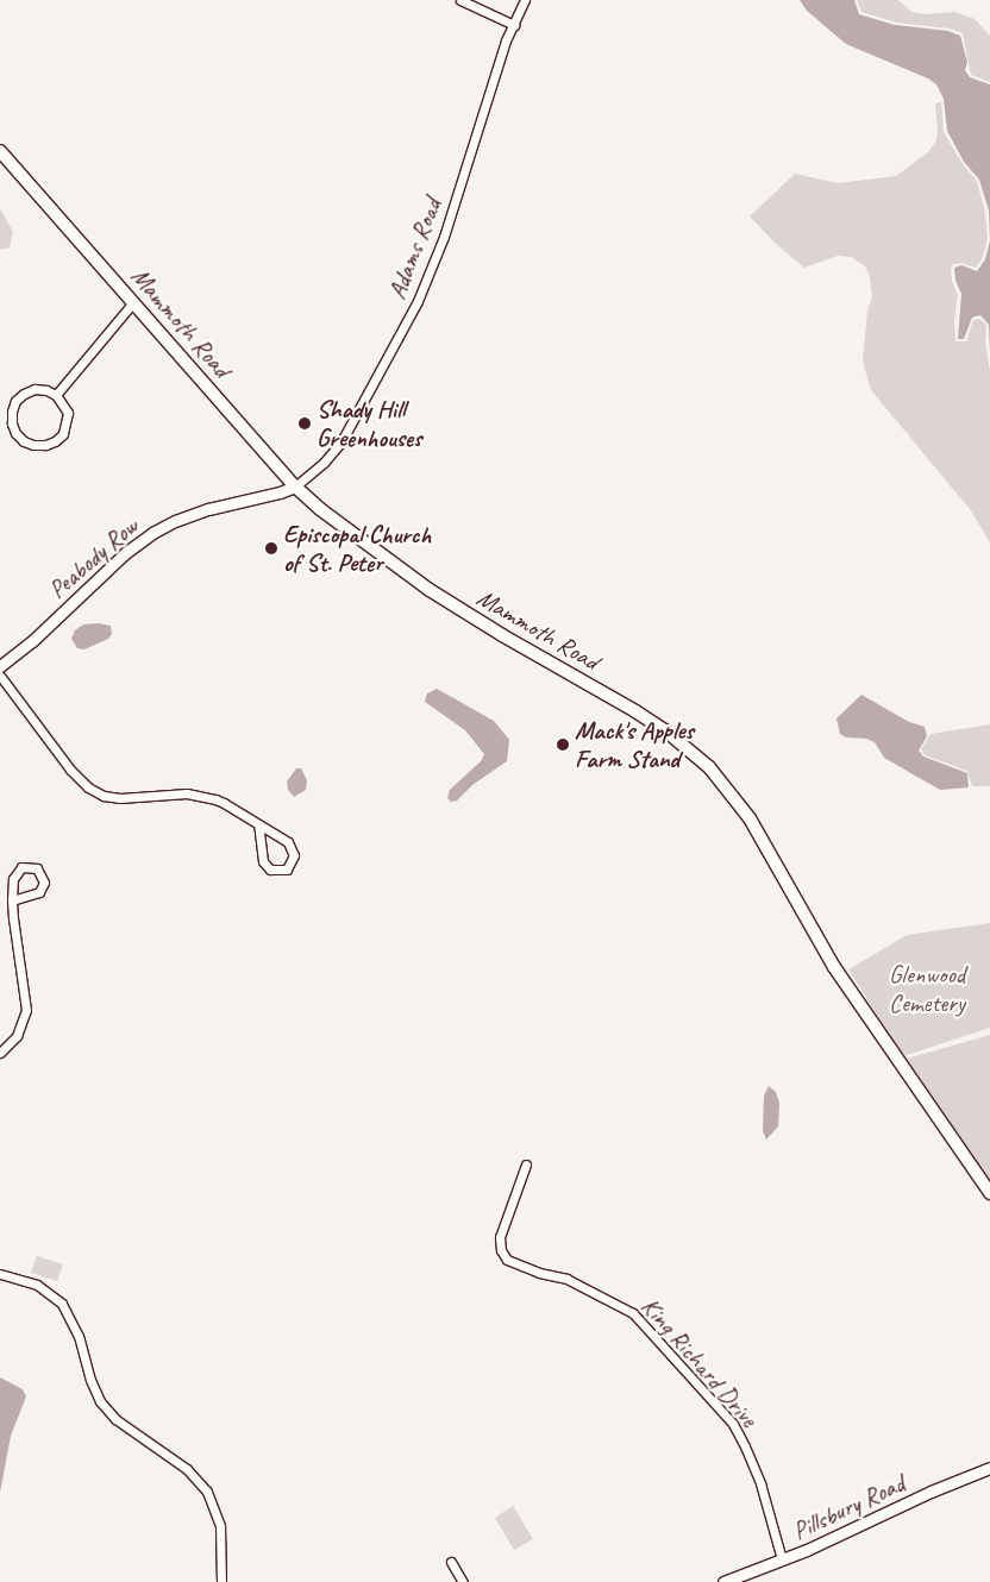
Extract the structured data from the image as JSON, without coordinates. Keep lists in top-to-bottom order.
{
  "streets": {
    "main road": ["Mammoth Road"],
    "street": [
      "Adams Road",
      "Peabody Row",
      "King Richard Drive",
      "Pillsbury Road"
    ]
  },
  "crossings": [
    ["Adams Road", "Mammoth Road"],
    ["Adams Road", "Peabody Row"],
    ["Mammoth Road", "Peabody Row"],
    ["King Richard Drive", "Pillsbury Road"]
  ],
  "parks": ["Glenwood Cemetery"],
  "places": ["Shady Hill Greenhouses", "Episcopal Church of St. Peter", "Mack's Apples Farm Stand"]
}
